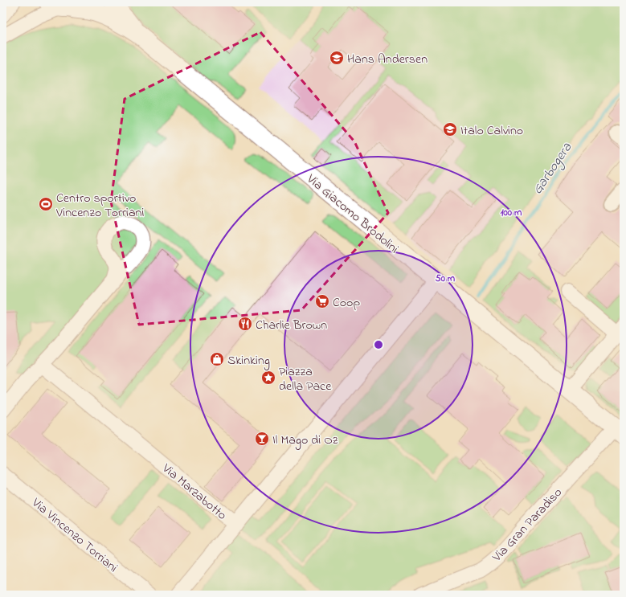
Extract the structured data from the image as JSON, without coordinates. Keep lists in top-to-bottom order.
{
  "streets": {
    "street": [
      "Via Giacomo Brodolini",
      "Via Marzabotto",
      "Via Gran Paradiso",
      "Via Vincenzo Torriani"
    ]
  },
  "crossings": [
    ["Via Giacomo Brodolini", "Via Marzabotto"],
    ["Via Giacomo Brodolini", "Via Gran Paradiso"]
  ],
  "water": ["Garbogera"],
  "places": {
    "school or university": ["Hans Andersen", "Italo Calvino"],
    "sports": ["Centro sportivo Vincenzo Torriani"],
    "supermarket": ["Coop"],
    "restaurant": ["Charlie Brown"],
    "shop": ["Skinking"],
    "place": ["Piazza della Pace"],
    "bar": ["Il Mago di Oz"]
  },
  "rings": ["100 m", "50 m"]
}
